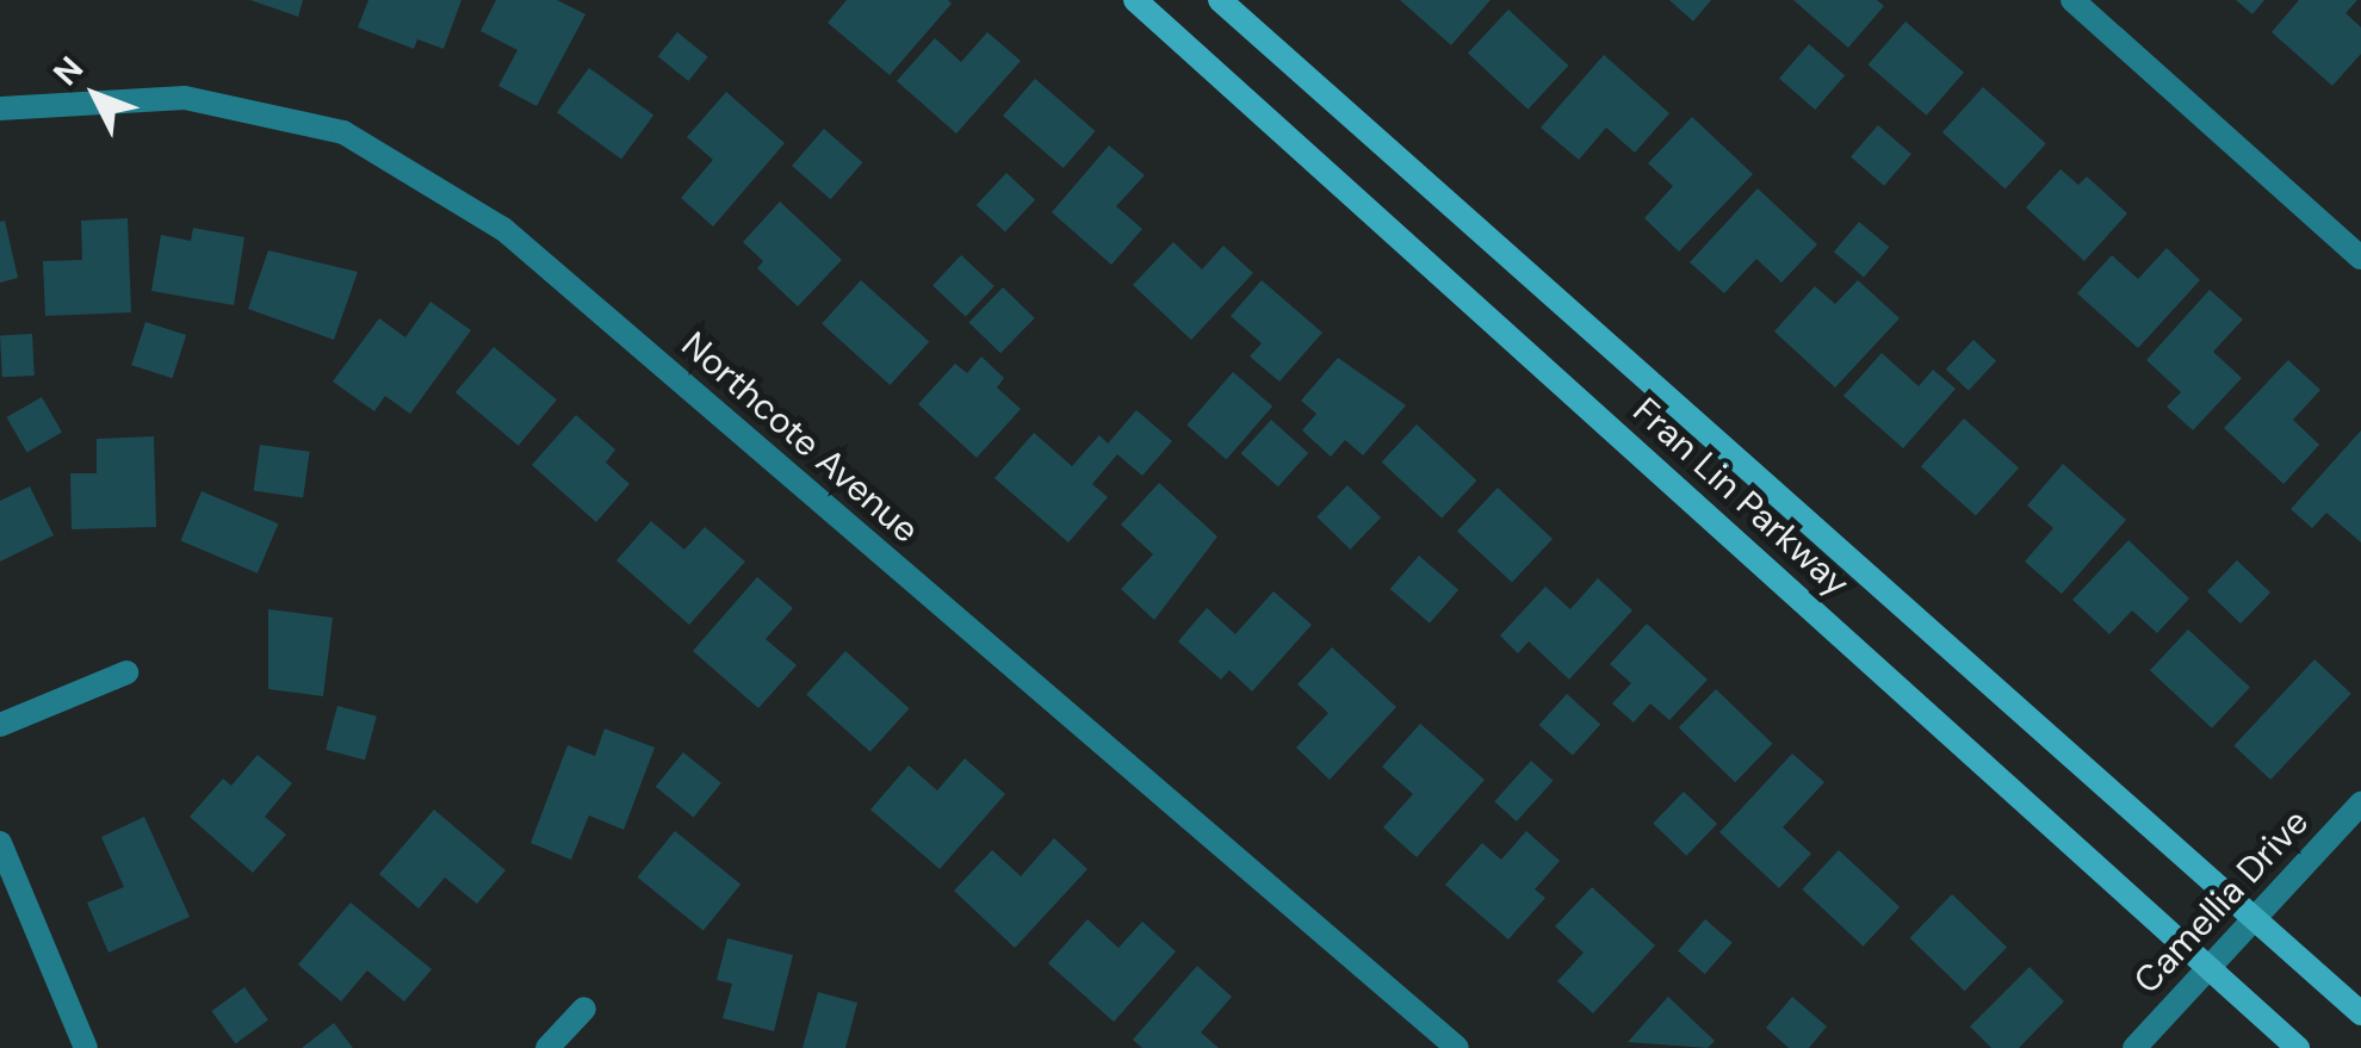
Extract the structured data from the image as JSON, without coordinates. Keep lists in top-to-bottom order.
{
  "streets": {
    "street": ["Northcote Avenue", "Fran Lin Parkway", "Camellia Drive"]
  },
  "crossings": [
    ["Fran Lin Parkway", "Camellia Drive"]
  ],
  "north": "top left"
}
